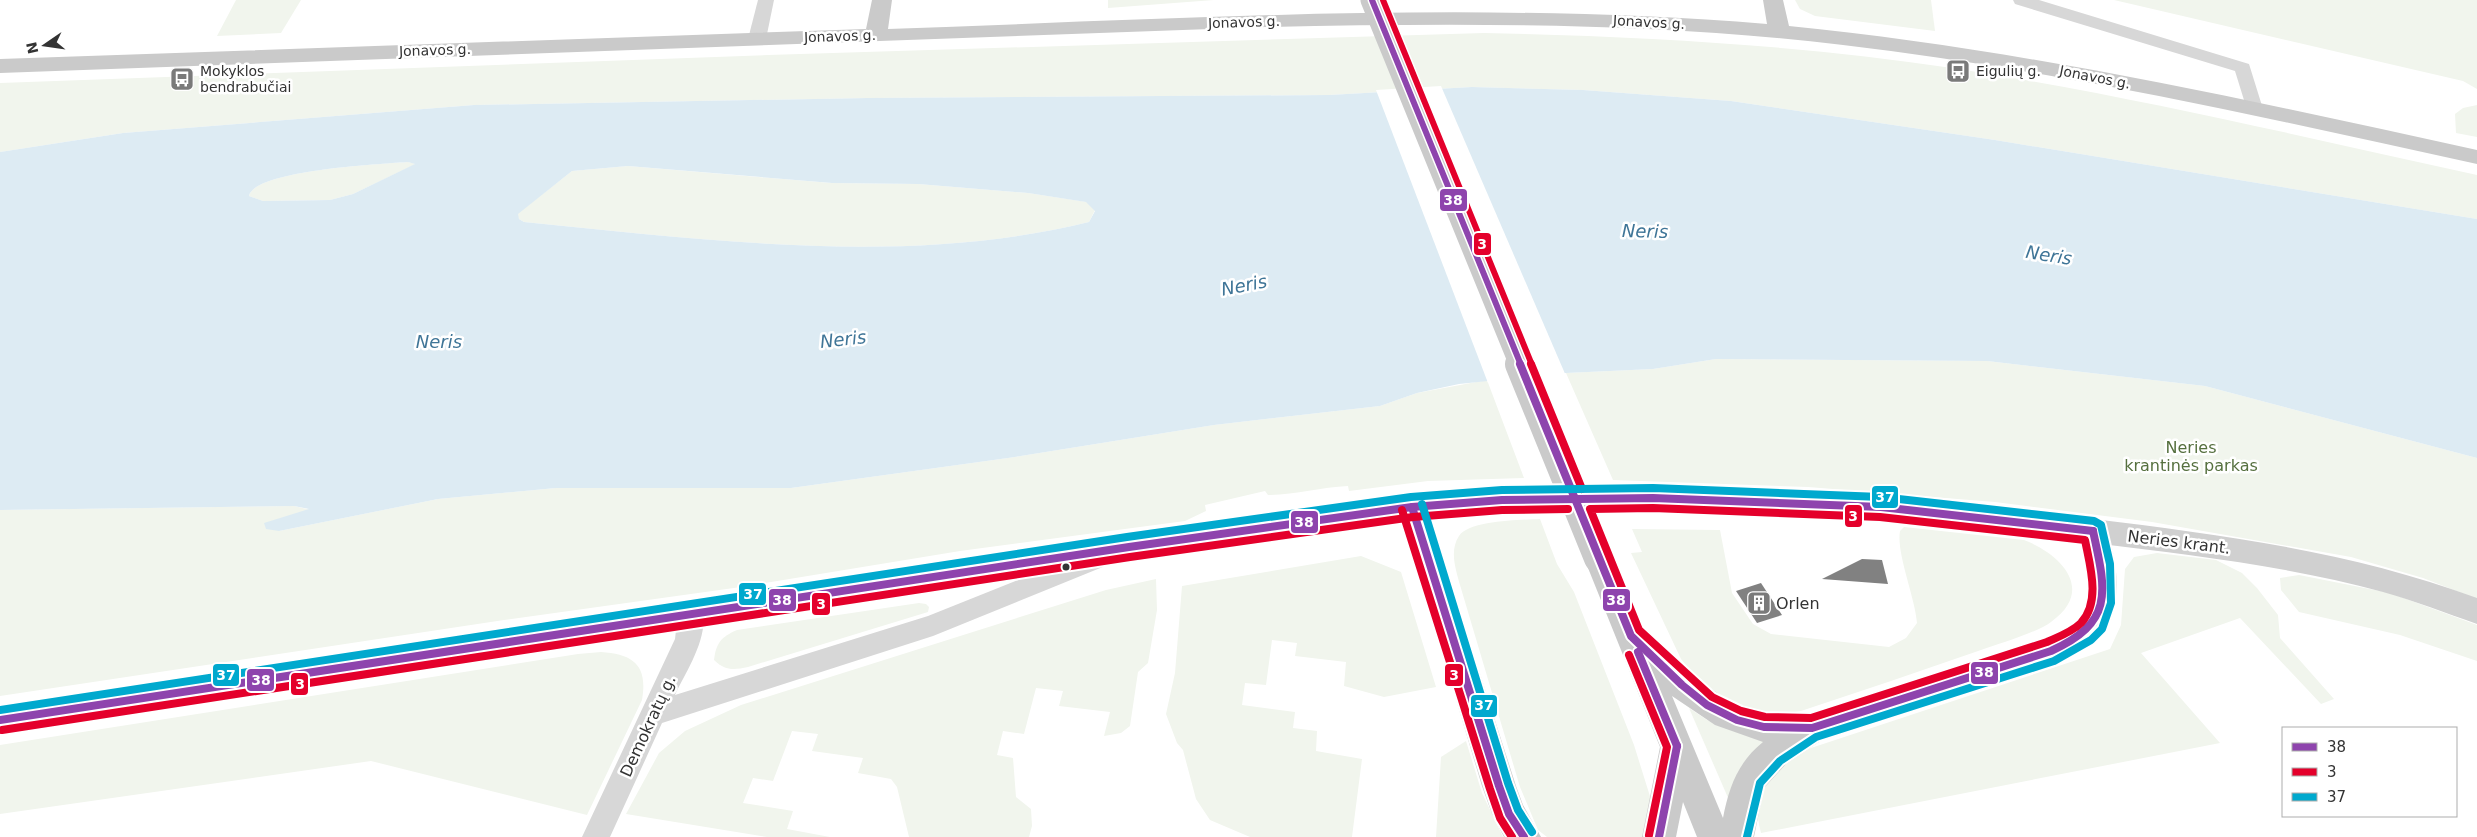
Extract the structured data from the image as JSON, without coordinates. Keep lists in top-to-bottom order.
{
  "streets": {
    "main road": ["Jonavos g.", "Neries krant."],
    "street": ["Demokratų g."]
  },
  "crossings": [
    ["Neries krant.", "Demokratų g."]
  ],
  "water": ["Neris"],
  "parks": ["Neries krantinės parkas"],
  "places": {
    "bus stop": ["Eigulių g.", "Mokyklos bendrabučiai"],
    "building": ["Orlen"]
  },
  "lines": ["transit line 38", "transit line 3", "transit line 37"],
  "legend": ["38", "3", "37"],
  "north": "left"
}
